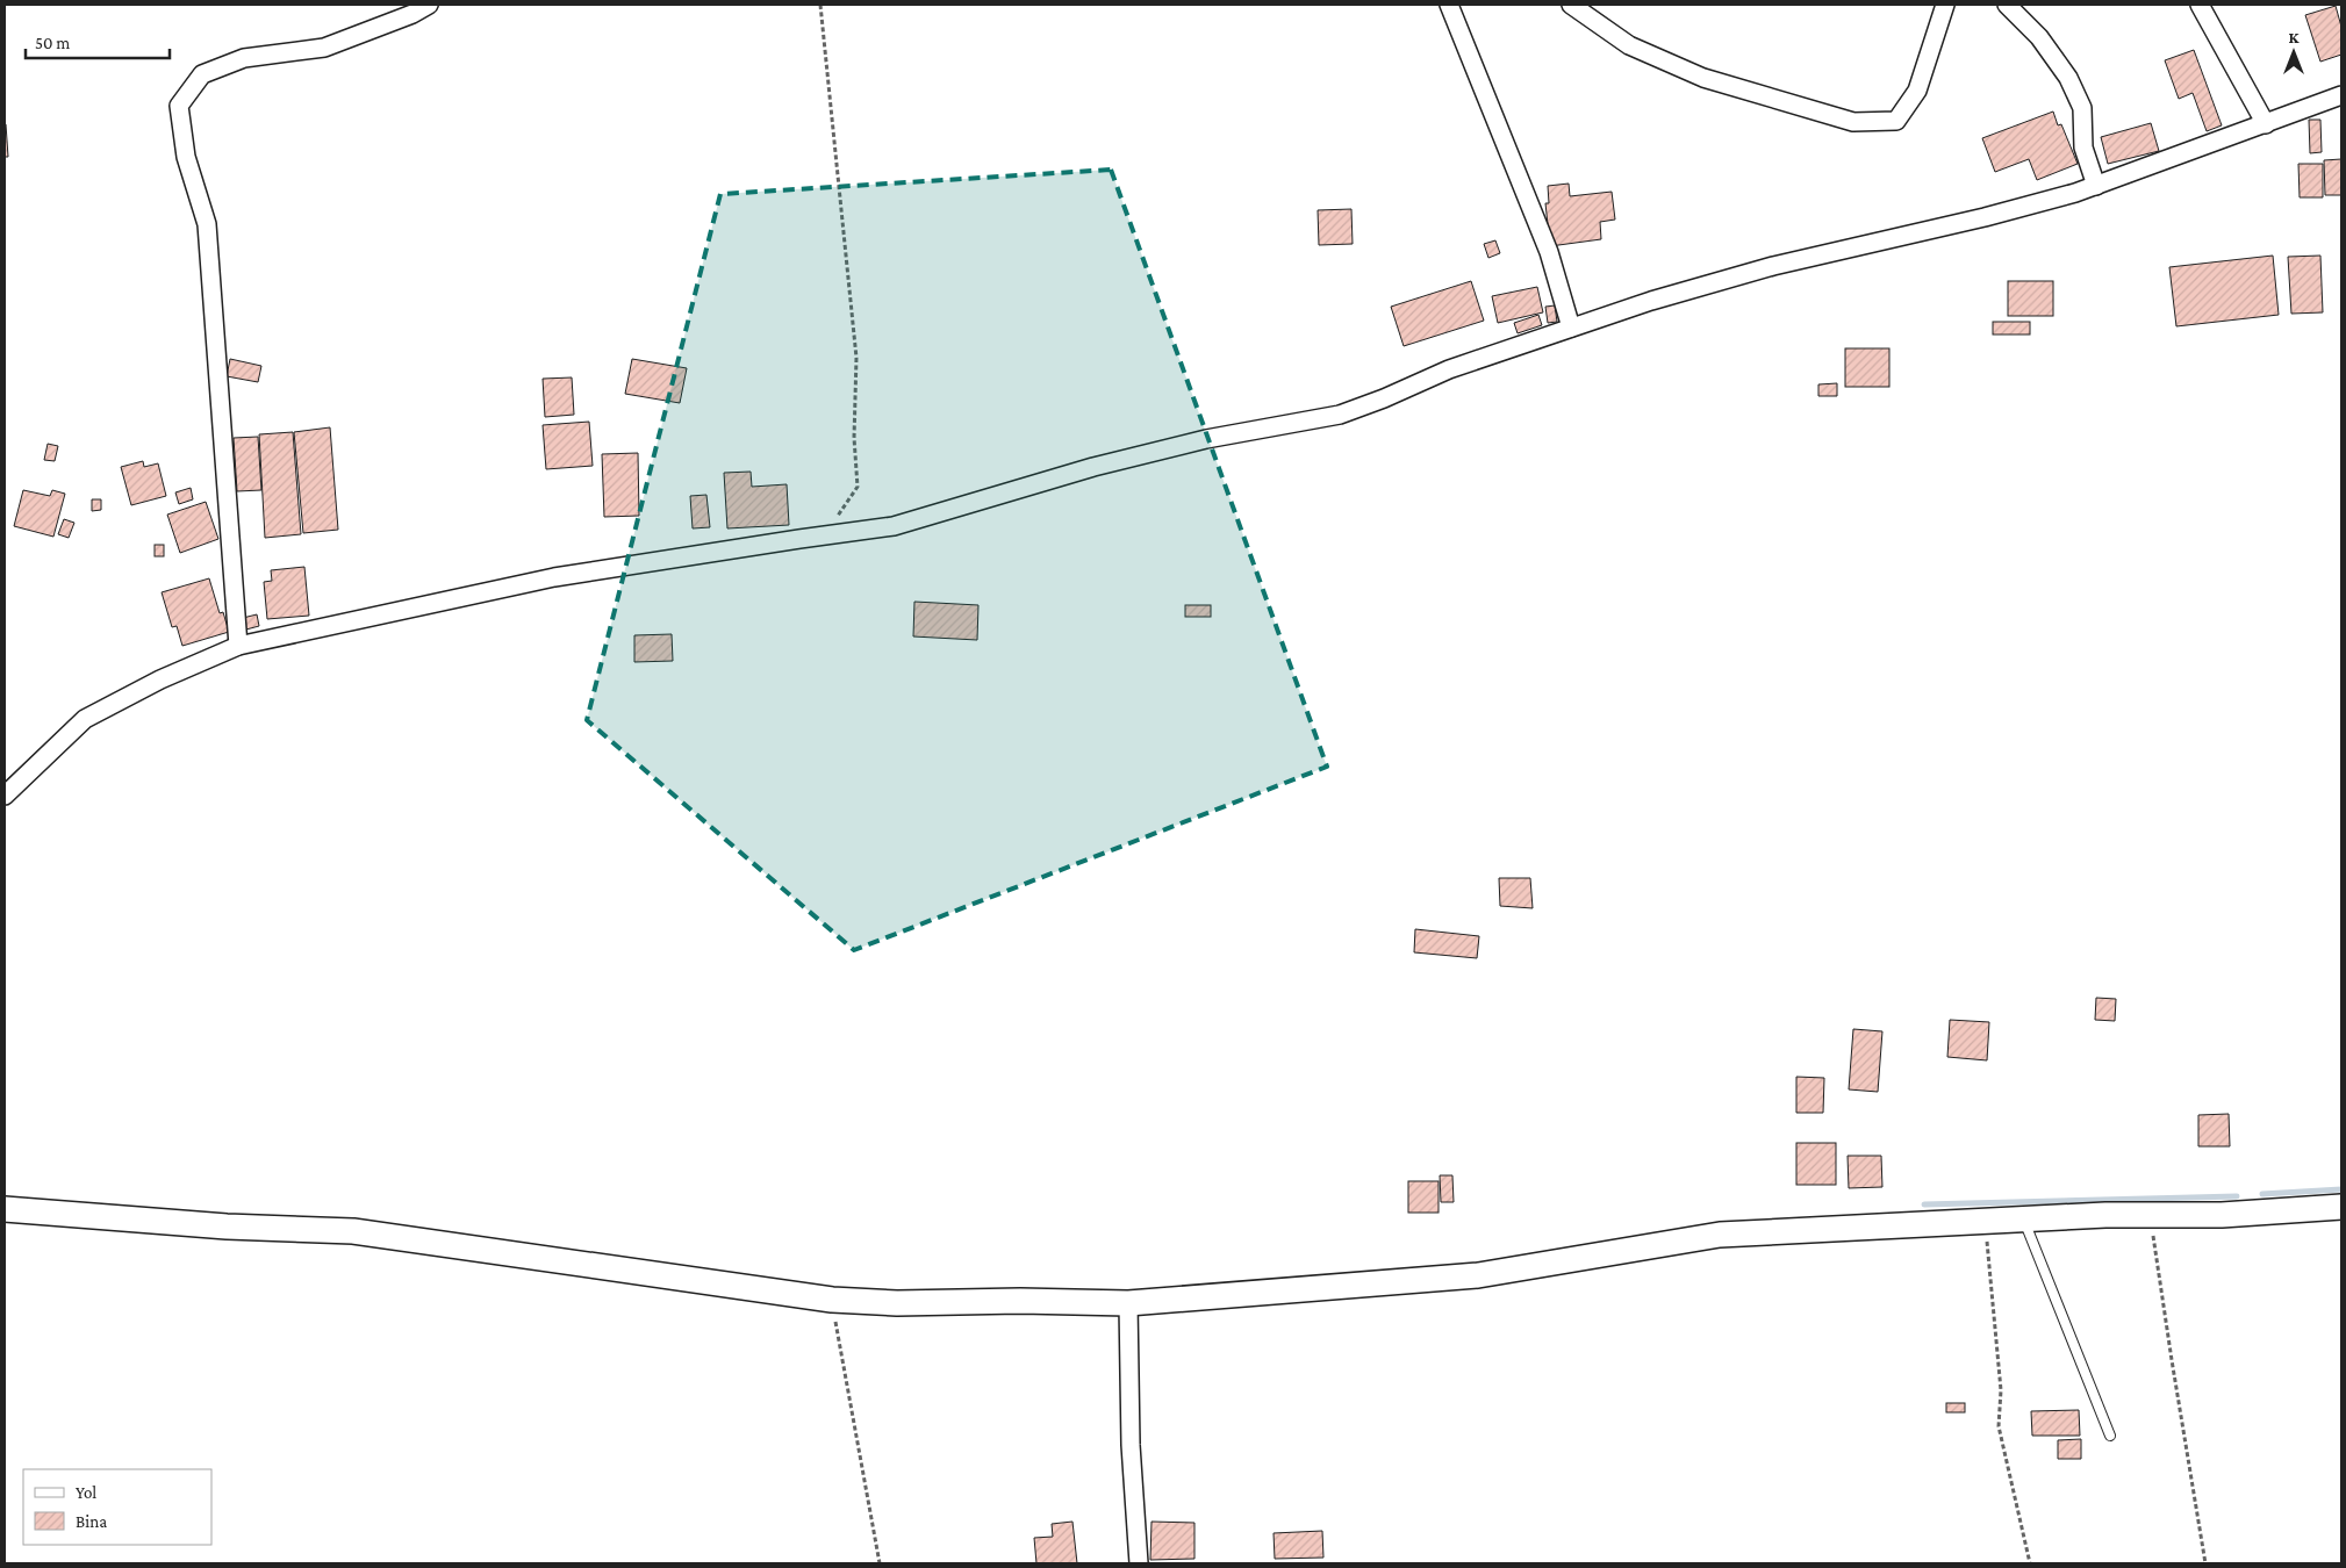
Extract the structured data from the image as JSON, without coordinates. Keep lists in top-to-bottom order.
{
  "legend": ["Yol", "Bina"],
  "scale_bar": "50 m",
  "north": "top"
}
